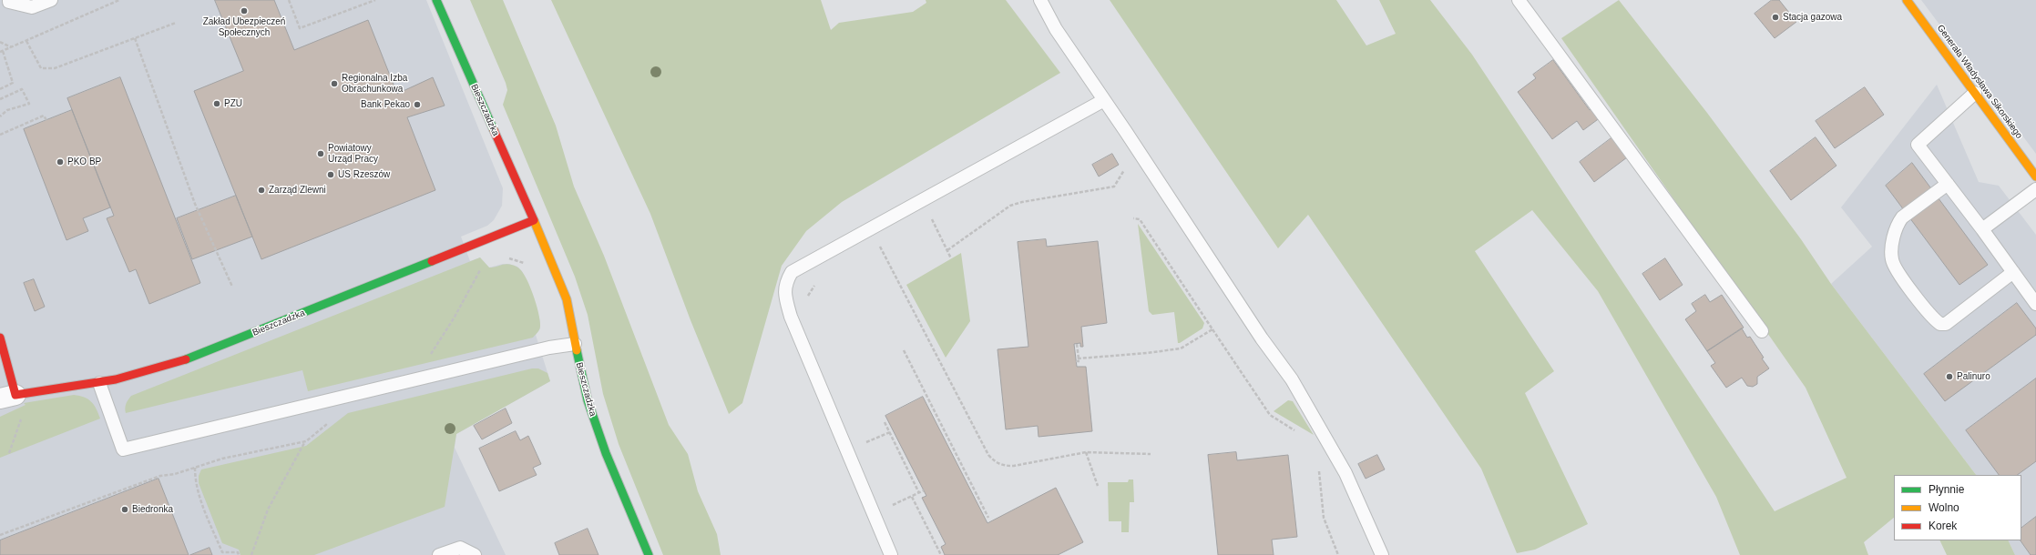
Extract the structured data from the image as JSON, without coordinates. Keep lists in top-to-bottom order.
{
  "streets": {
    "street": ["Generała Władysława Sikorskiego", "Bieszczadzka"]
  },
  "places": [
    "Zakład Ubezpieczeń Społecznych",
    "Stacja gazowa",
    "Regionalna Izba Obrachunkowa",
    "PZU",
    "Bank Pekao",
    "Powiatowy Urząd Pracy",
    "PKO BP",
    "US Rzeszów",
    "Zarząd Zlewni",
    "Palinuro",
    "Biedronka"
  ],
  "legend": ["Płynnie", "Wolno", "Korek"]
}
